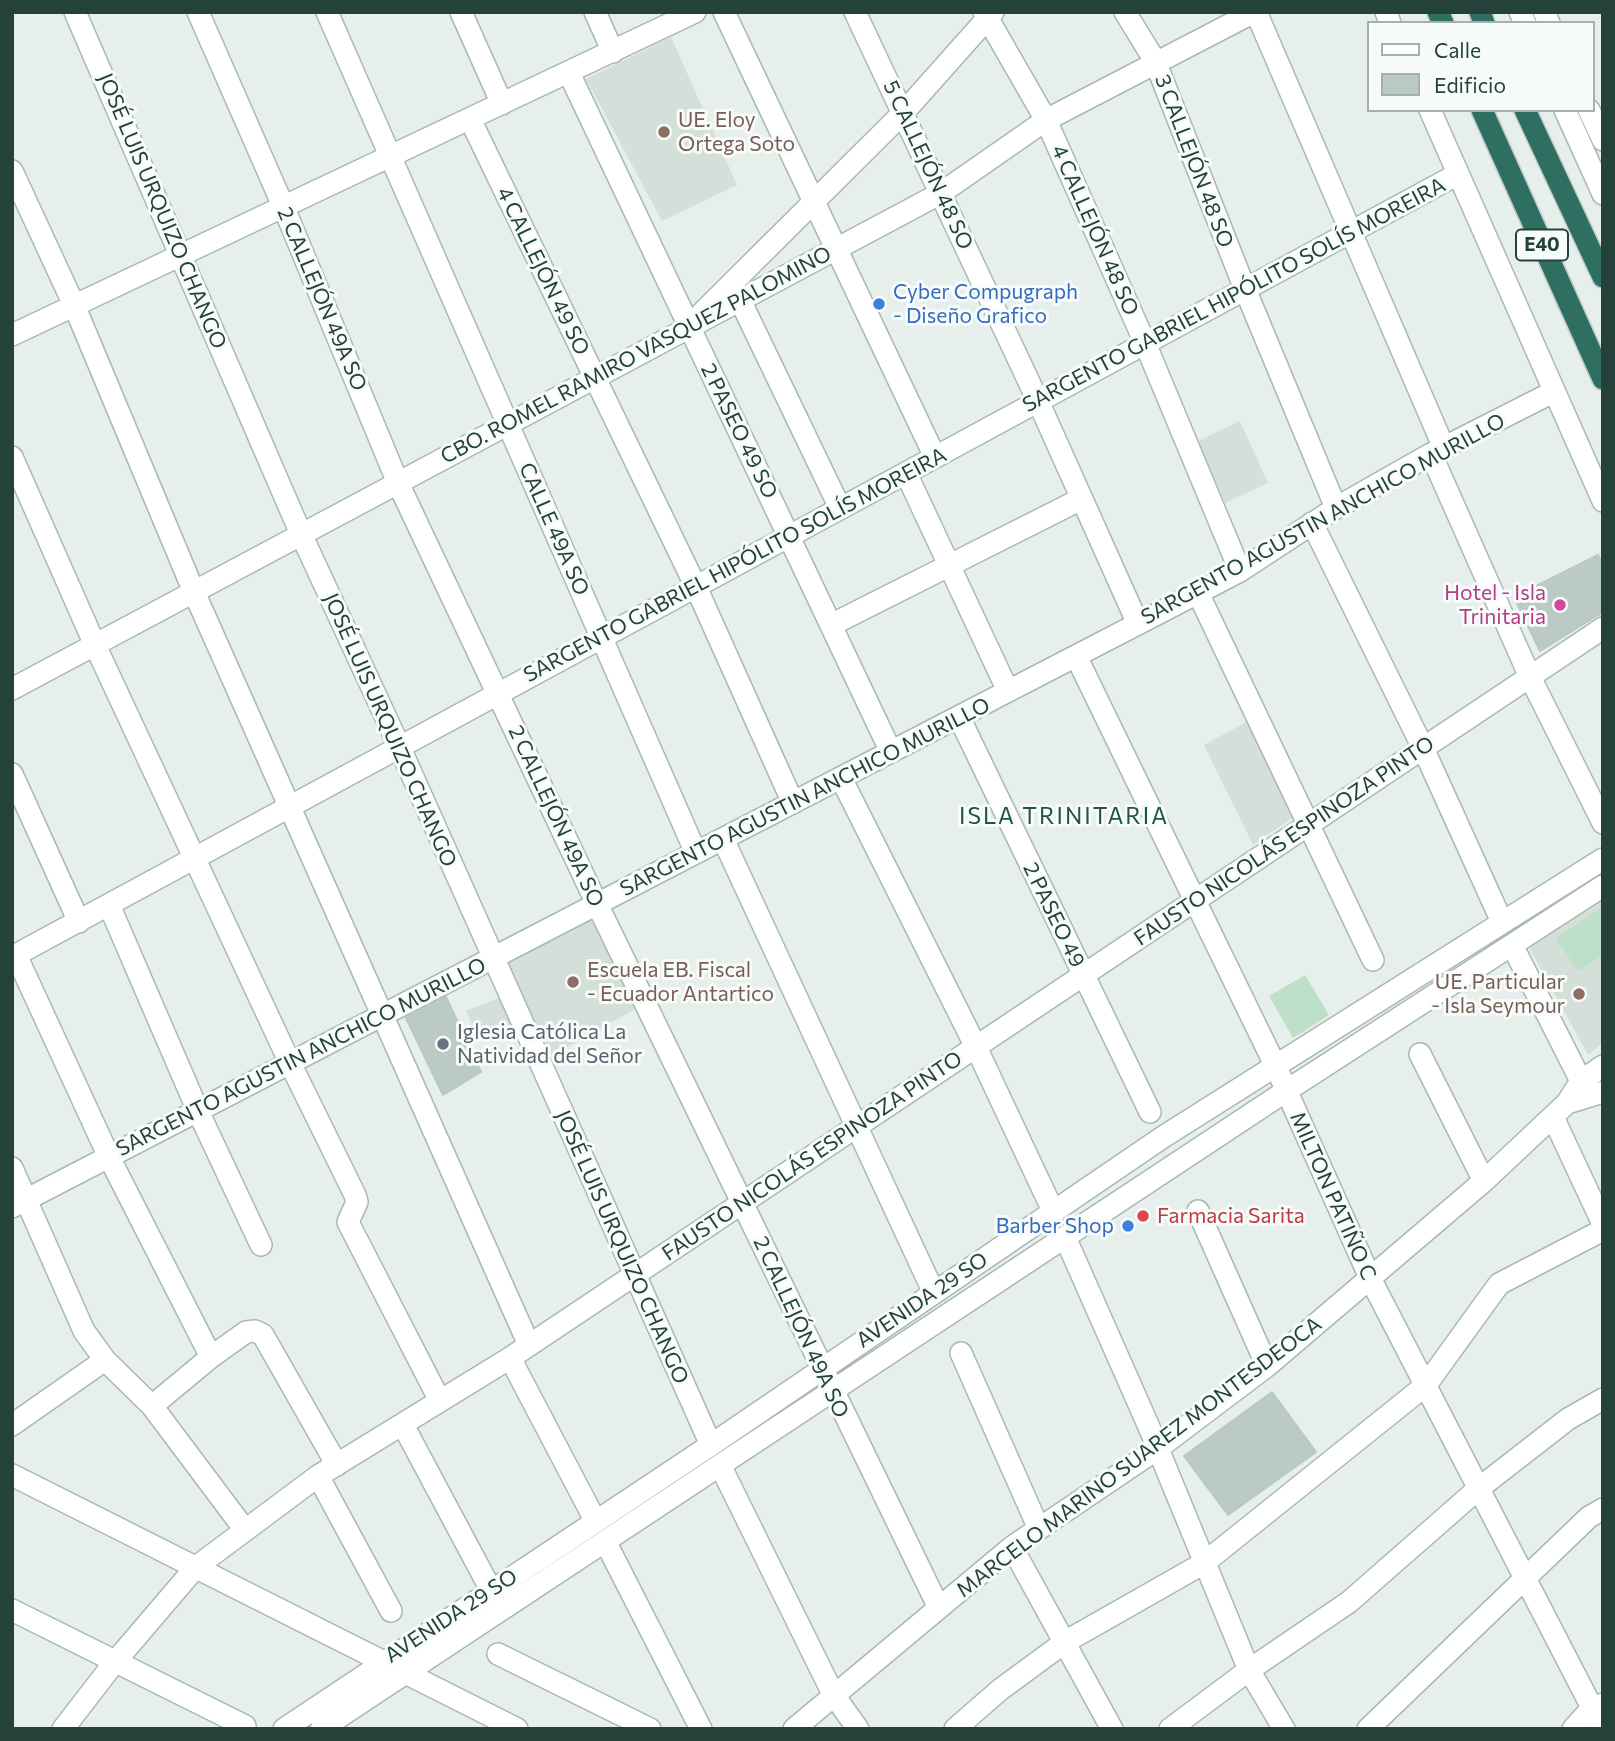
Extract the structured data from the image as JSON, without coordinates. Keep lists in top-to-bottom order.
{
  "streets": {
    "highway": ["E40"],
    "street": [
      "3 CALLEJÓN 48 SO",
      "5 CALLEJÓN 48 SO",
      "JOSÉ LUIS URQUIZO CHANGO",
      "4 CALLEJÓN 48 SO",
      "4 CALLEJÓN 49 SO",
      "SARGENTO GABRIEL HIPÓLITO SOLÍS MOREIRA",
      "2 CALLEJÓN 49A SO",
      "CBO. ROMEL RAMIRO VASQUEZ PALOMINO",
      "2 PASEO 49 SO",
      "SARGENTO AGUSTIN ANCHICO MURILLO",
      "CALLE 49A SO",
      "FAUSTO NICOLÁS ESPINOZA PINTO",
      "2 PASEO 49",
      "MILTON PATIÑO C",
      "AVENIDA 29 SO",
      "MARCELO MARINO SUAREZ MONTESDEOCA"
    ]
  },
  "crossings": [
    ["3 CALLEJÓN 48 SO", "SARGENTO GABRIEL HIPÓLITO SOLÍS MOREIRA"],
    ["3 CALLEJÓN 48 SO", "CBO. ROMEL RAMIRO VASQUEZ PALOMINO"],
    ["3 CALLEJÓN 48 SO", "SARGENTO AGUSTIN ANCHICO MURILLO"],
    ["5 CALLEJÓN 48 SO", "SARGENTO GABRIEL HIPÓLITO SOLÍS MOREIRA"],
    ["5 CALLEJÓN 48 SO", "CBO. ROMEL RAMIRO VASQUEZ PALOMINO"],
    ["5 CALLEJÓN 48 SO", "SARGENTO AGUSTIN ANCHICO MURILLO"],
    ["JOSÉ LUIS URQUIZO CHANGO", "SARGENTO GABRIEL HIPÓLITO SOLÍS MOREIRA"],
    ["JOSÉ LUIS URQUIZO CHANGO", "CBO. ROMEL RAMIRO VASQUEZ PALOMINO"],
    ["JOSÉ LUIS URQUIZO CHANGO", "SARGENTO AGUSTIN ANCHICO MURILLO"],
    ["JOSÉ LUIS URQUIZO CHANGO", "FAUSTO NICOLÁS ESPINOZA PINTO"],
    ["JOSÉ LUIS URQUIZO CHANGO", "AVENIDA 29 SO"],
    ["4 CALLEJÓN 48 SO", "SARGENTO GABRIEL HIPÓLITO SOLÍS MOREIRA"],
    ["4 CALLEJÓN 48 SO", "CBO. ROMEL RAMIRO VASQUEZ PALOMINO"],
    ["4 CALLEJÓN 48 SO", "SARGENTO AGUSTIN ANCHICO MURILLO"],
    ["E40", "SARGENTO GABRIEL HIPÓLITO SOLÍS MOREIRA"],
    ["E40", "SARGENTO AGUSTIN ANCHICO MURILLO"],
    ["4 CALLEJÓN 49 SO", "SARGENTO GABRIEL HIPÓLITO SOLÍS MOREIRA"],
    ["4 CALLEJÓN 49 SO", "CBO. ROMEL RAMIRO VASQUEZ PALOMINO"],
    ["4 CALLEJÓN 49 SO", "SARGENTO AGUSTIN ANCHICO MURILLO"],
    ["SARGENTO GABRIEL HIPÓLITO SOLÍS MOREIRA", "2 CALLEJÓN 49A SO"],
    ["SARGENTO GABRIEL HIPÓLITO SOLÍS MOREIRA", "2 PASEO 49 SO"],
    ["SARGENTO GABRIEL HIPÓLITO SOLÍS MOREIRA", "CALLE 49A SO"],
    ["2 CALLEJÓN 49A SO", "CBO. ROMEL RAMIRO VASQUEZ PALOMINO"],
    ["2 CALLEJÓN 49A SO", "SARGENTO AGUSTIN ANCHICO MURILLO"],
    ["2 CALLEJÓN 49A SO", "FAUSTO NICOLÁS ESPINOZA PINTO"],
    ["2 CALLEJÓN 49A SO", "AVENIDA 29 SO"],
    ["2 CALLEJÓN 49A SO", "MARCELO MARINO SUAREZ MONTESDEOCA"],
    ["CBO. ROMEL RAMIRO VASQUEZ PALOMINO", "2 PASEO 49 SO"],
    ["CBO. ROMEL RAMIRO VASQUEZ PALOMINO", "CALLE 49A SO"],
    ["2 PASEO 49 SO", "SARGENTO AGUSTIN ANCHICO MURILLO"],
    ["SARGENTO AGUSTIN ANCHICO MURILLO", "CALLE 49A SO"],
    ["SARGENTO AGUSTIN ANCHICO MURILLO", "2 PASEO 49"],
    ["SARGENTO AGUSTIN ANCHICO MURILLO", "MILTON PATIÑO C"],
    ["FAUSTO NICOLÁS ESPINOZA PINTO", "2 PASEO 49"],
    ["FAUSTO NICOLÁS ESPINOZA PINTO", "MILTON PATIÑO C"],
    ["MILTON PATIÑO C", "AVENIDA 29 SO"],
    ["MILTON PATIÑO C", "MARCELO MARINO SUAREZ MONTESDEOCA"]
  ],
  "districts": ["ISLA TRINITARIA"],
  "places": [
    "UE. Eloy Ortega Soto",
    "Cyber Compugraph - Diseño Grafico",
    "Hotel - Isla Trinitaria",
    "Escuela EB. Fiscal - Ecuador Antartico",
    "UE. Particular - Isla Seymour",
    "Iglesia Católica La Natividad del Señor",
    "Farmacia Sarita",
    "Barber Shop"
  ],
  "legend": ["Calle", "Edificio"]
}
